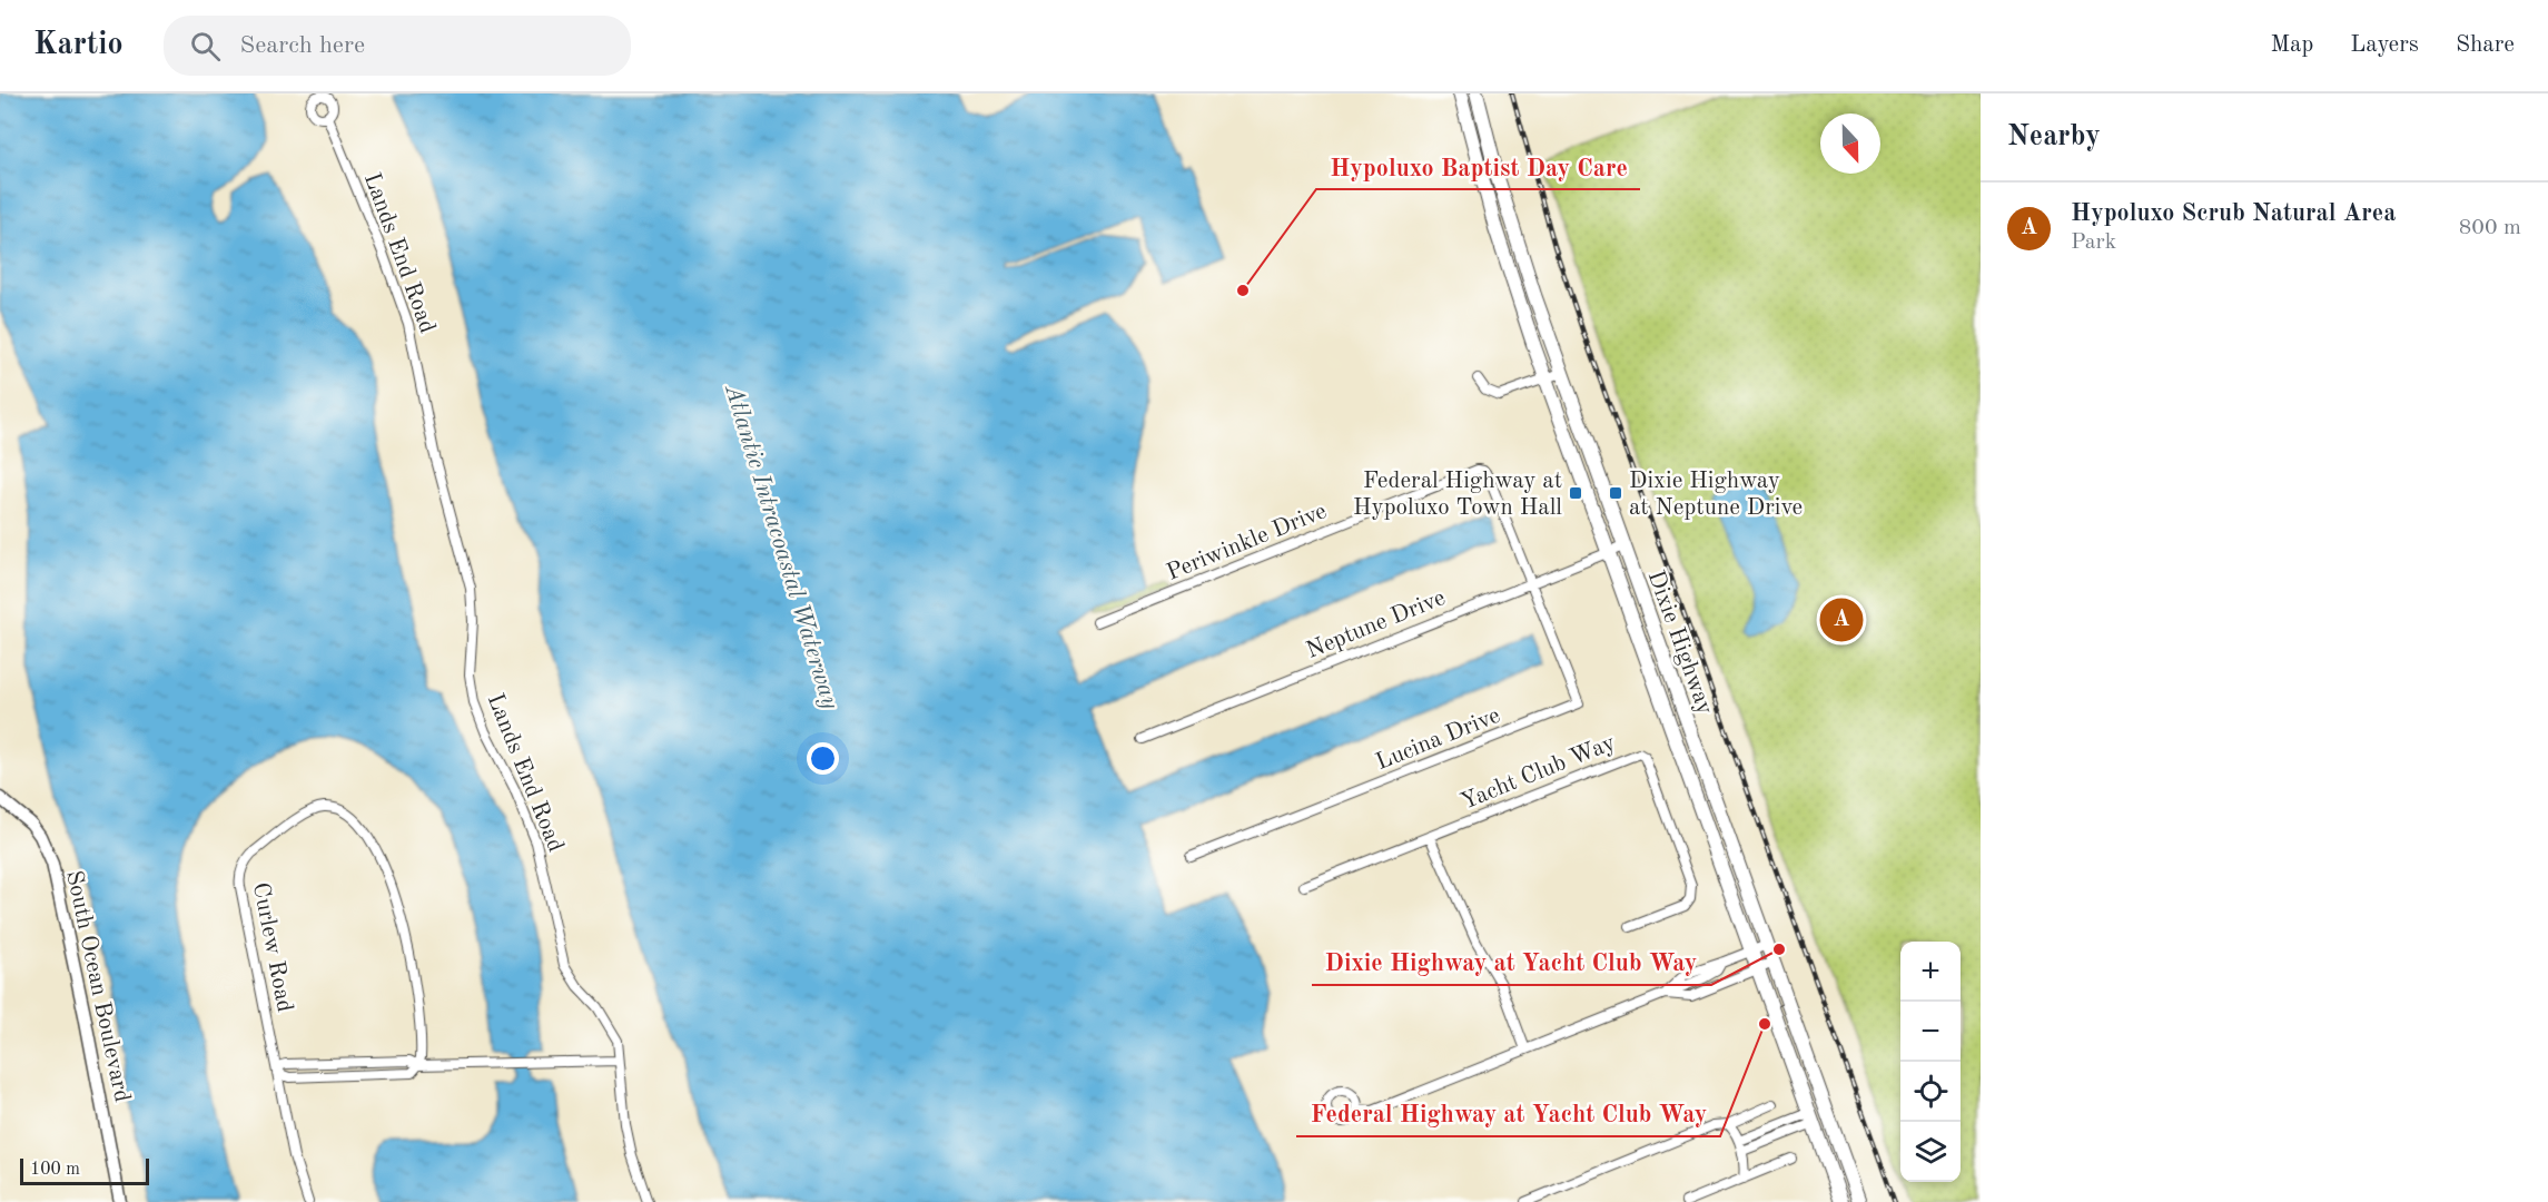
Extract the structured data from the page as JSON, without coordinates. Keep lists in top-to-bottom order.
{
  "streets": {
    "main road": ["Dixie Highway", "South Ocean Boulevard"],
    "street": [
      "Lands End Road",
      "Periwinkle Drive",
      "Neptune Drive",
      "Lucina Drive",
      "Yacht Club Way",
      "Curlew Road"
    ]
  },
  "crossings": [
    ["Periwinkle Drive", "Neptune Drive"],
    ["Periwinkle Drive", "Lucina Drive"],
    ["Neptune Drive", "Dixie Highway"],
    ["Neptune Drive", "Lucina Drive"]
  ],
  "water": ["Atlantic Intracoastal Waterway"],
  "places": {
    "other": ["Hypoluxo Baptist Day Care", "Dixie Highway at Yacht Club Way", "Federal Highway at Yacht Club Way"],
    "transit": ["Federal Highway at Hypoluxo Town Hall", "Dixie Highway at Neptune Drive"]
  },
  "scale_bar": "100 m",
  "north": "bottom",
  "page": {
    "header": "Kartio",
    "search": "Search here",
    "nav": ["Map", "Layers", "Share"],
    "heading": "Nearby",
    "list": [
      {
        "mark": "A",
        "name": "Hypoluxo Scrub Natural Area",
        "note": "Park",
        "value": "800 m"
      }
    ],
    "pins": "A",
    "map_buttons": ["+", "−"],
    "scale": "100 m"
  }
}
